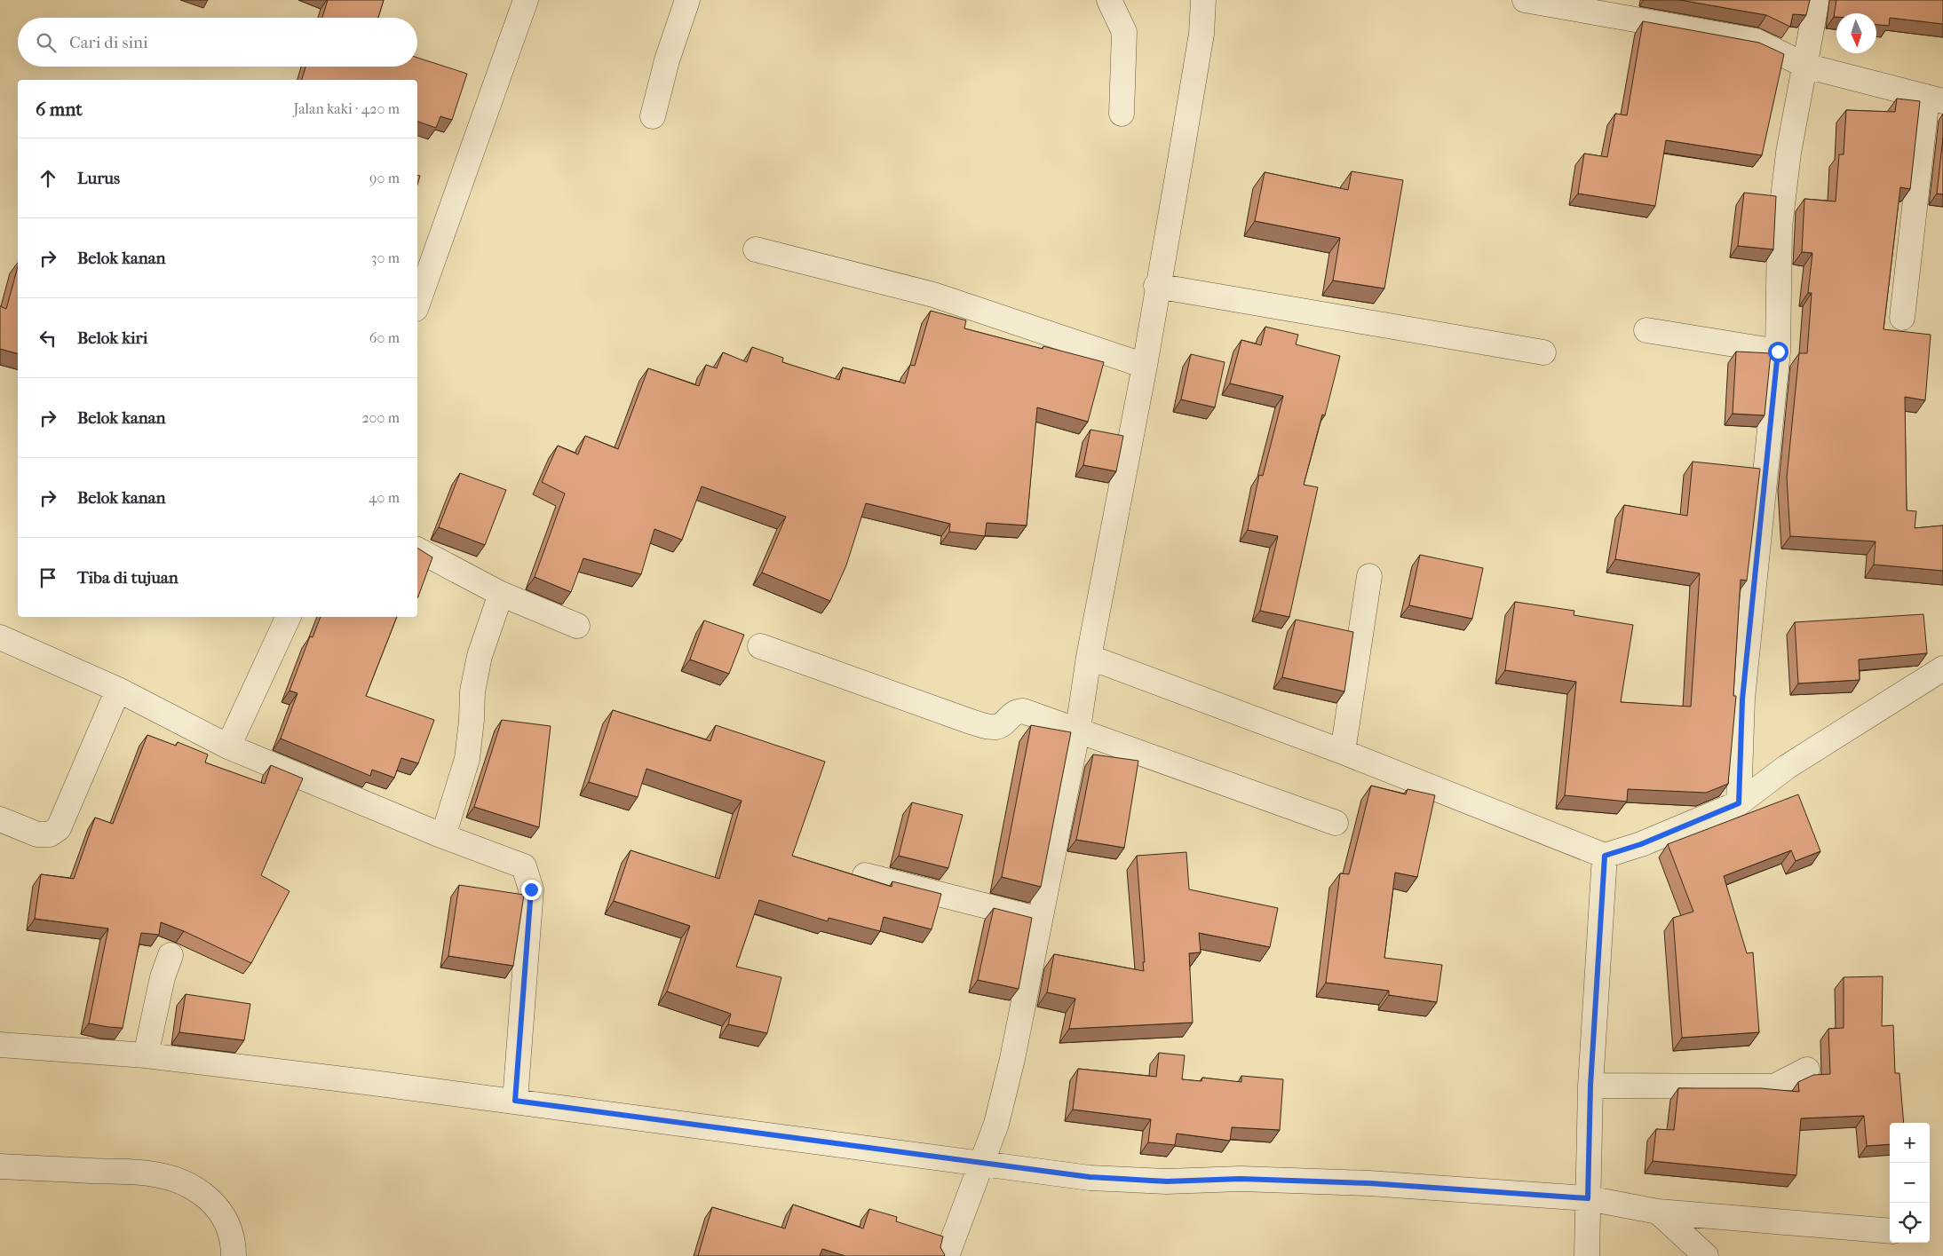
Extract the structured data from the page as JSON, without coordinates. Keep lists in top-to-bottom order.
{
  "north": "bottom",
  "page": {
    "search": "Cari di sini",
    "heading": ["6 mnt", "Jalan kaki · 420 m"],
    "list": [
      ["Lurus", "90 m"],
      ["Belok kanan", "30 m"],
      ["Belok kiri", "60 m"],
      ["Belok kanan", "200 m"],
      ["Belok kanan", "40 m"],
      "Tiba di tujuan"
    ],
    "map_buttons": ["+", "−"]
  }
}
